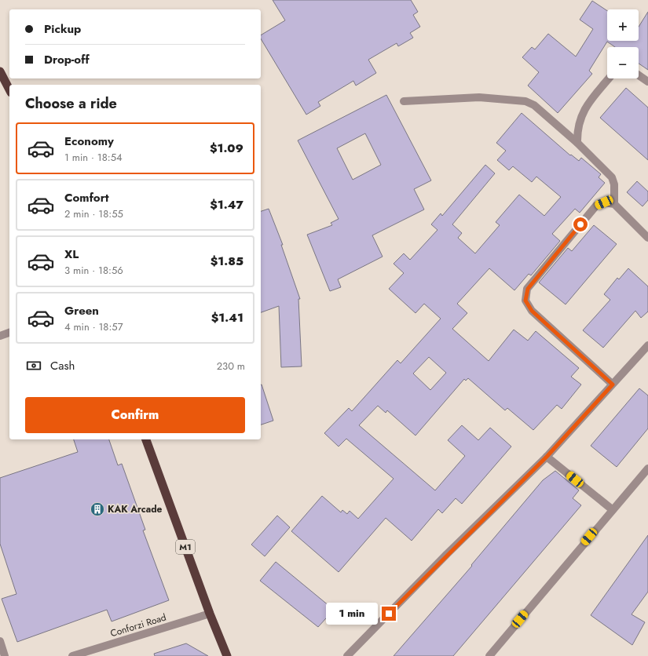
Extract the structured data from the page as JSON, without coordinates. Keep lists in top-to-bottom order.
{
  "streets": {
    "highway": ["M1"],
    "street": ["Conforzi Road"]
  },
  "crossings": [
    ["M1", "Conforzi Road"]
  ],
  "places": {
    "building": ["KAK Arcade"]
  },
  "page": {
    "map_buttons": ["+", "−"],
    "banner": ["Pickup", "Drop-off"],
    "heading": "Choose a ride",
    "list": [
      {
        "name": "Economy",
        "note": "1 min · 18:54",
        "value": "$1.09"
      },
      {
        "name": "Comfort",
        "note": "2 min · 18:55",
        "value": "$1.47"
      },
      {
        "name": "XL",
        "note": "3 min · 18:56",
        "value": "$1.85"
      },
      {
        "name": "Green",
        "note": "4 min · 18:57",
        "value": "$1.41"
      }
    ],
    "pay": ["Cash", "230 m"],
    "buttons": "Confirm",
    "bubble": "1 min"
  }
}
